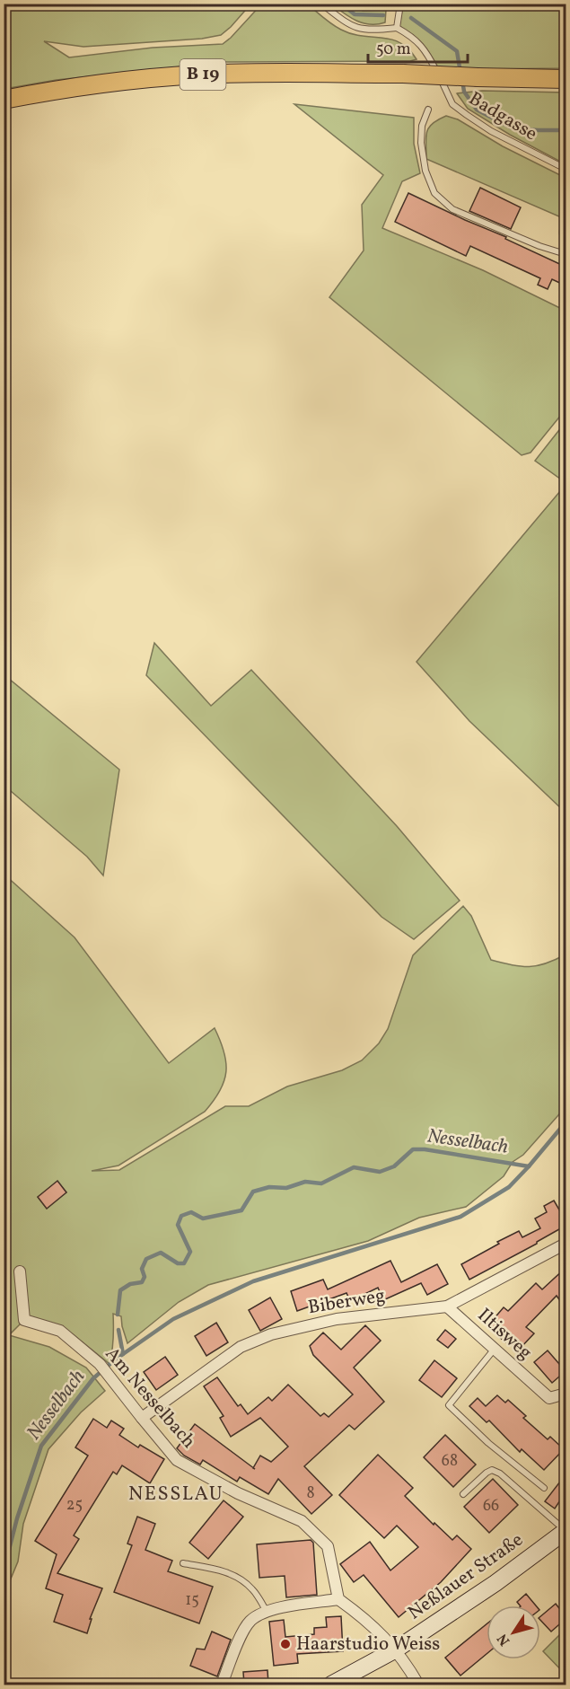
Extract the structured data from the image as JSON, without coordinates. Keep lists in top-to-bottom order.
{
  "streets": {
    "main road": ["B 19", "Neßlauer Straße"],
    "street": ["Biberweg", "Iltisweg", "Am Nesselbach"],
    "lane": ["Badgasse"]
  },
  "crossings": [
    ["Biberweg", "Iltisweg"],
    ["Biberweg", "Am Nesselbach"]
  ],
  "districts": ["NESSLAU"],
  "water": ["Nesselbach"],
  "places": ["Haarstudio Weiss"],
  "house_numbers": [
    "68",
    "8",
    "25",
    "66",
    "15"
  ],
  "scale_bar": "50 m",
  "north": "bottom left"
}
